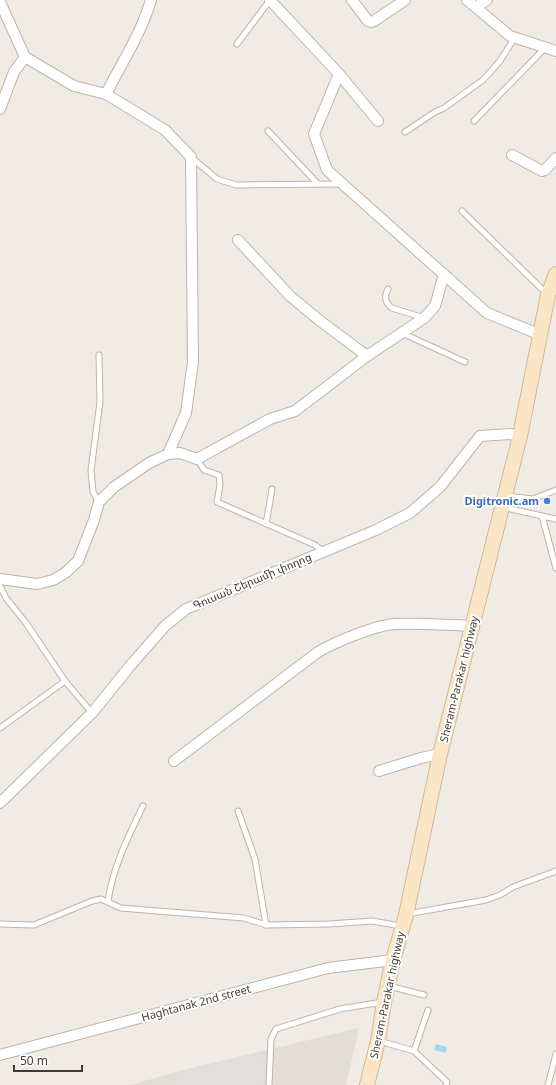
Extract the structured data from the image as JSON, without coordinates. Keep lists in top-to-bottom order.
{
  "streets": {
    "street": ["Գուսան Շերամի փողոց", "Sheram-Parakar highway", "Haghtanak 2nd street"]
  },
  "crossings": [
    ["Գուսան Շերամի փողոց", "Sheram-Parakar highway"],
    ["Sheram-Parakar highway", "Haghtanak 2nd street"]
  ],
  "places": ["Digitronic.am"],
  "scale_bar": "50 m"
}
